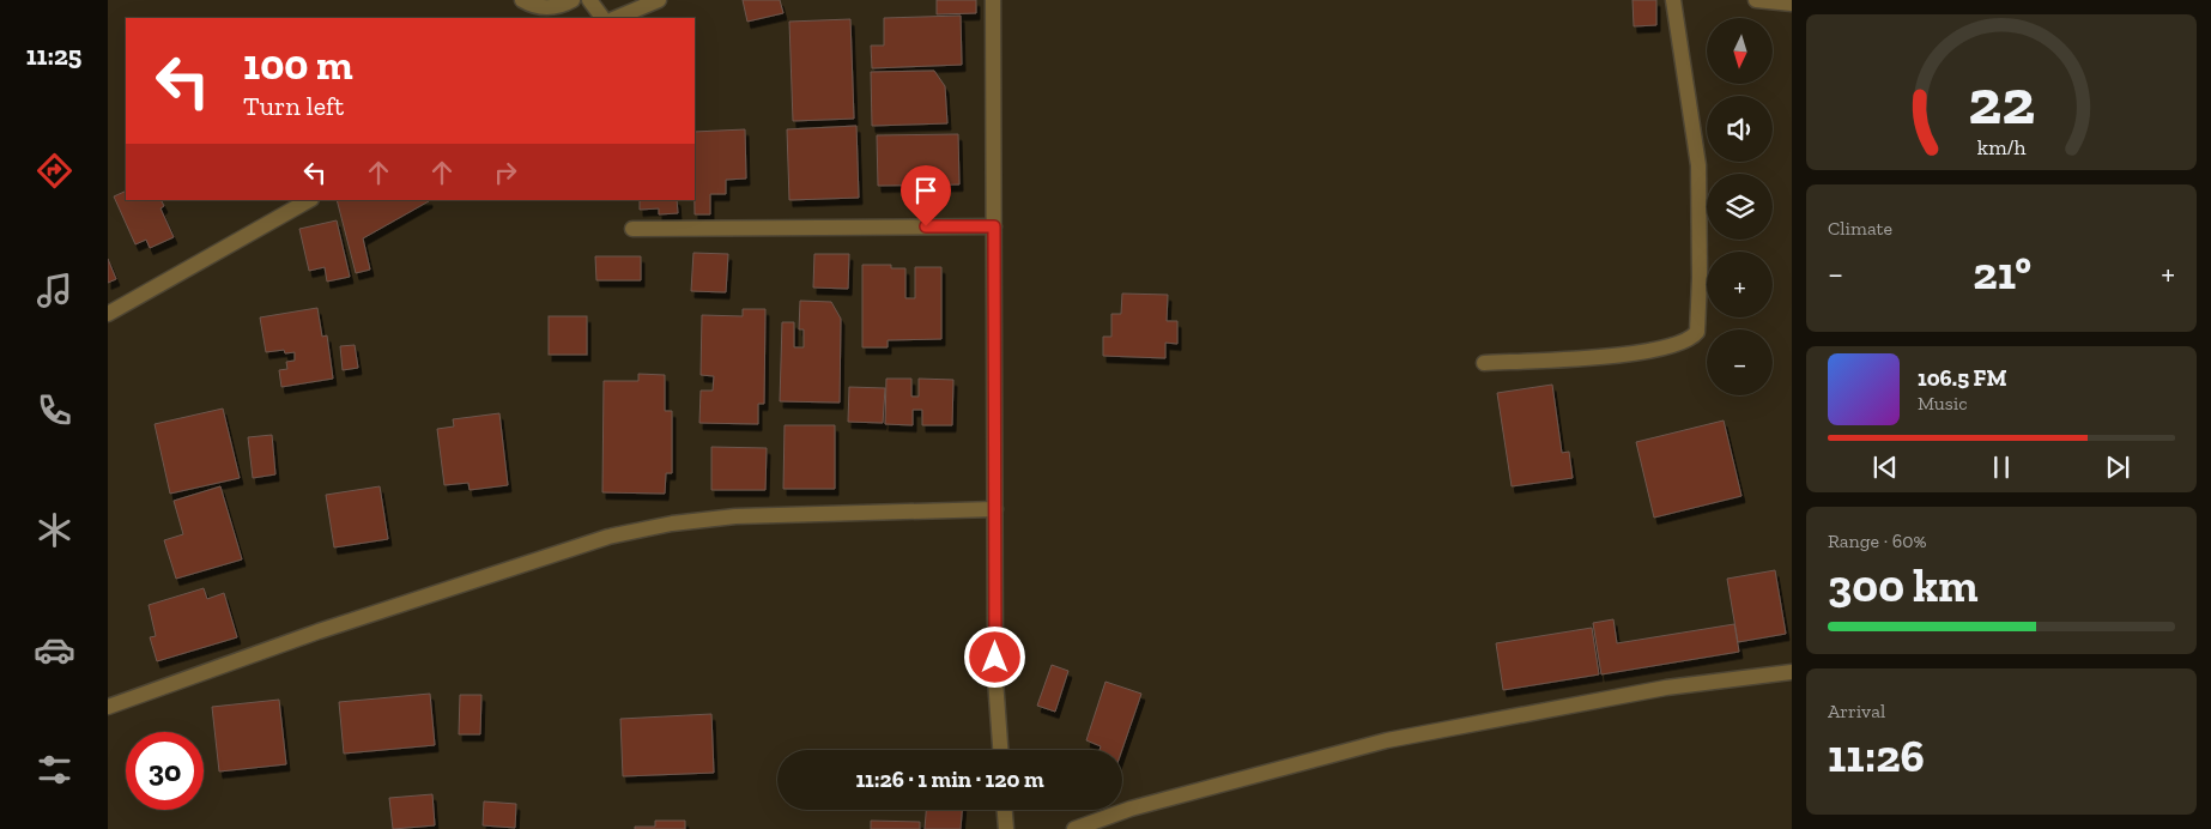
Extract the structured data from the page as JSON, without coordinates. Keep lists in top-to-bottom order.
{
  "north": "bottom",
  "page": {
    "tabs": "11:25",
    "map_buttons": ["+", "−"],
    "turn": ["100 m", "Turn left"],
    "tile": [
      "Climate",
      ["Range · 60%", "300 km"],
      ["Arrival", "11:26"]
    ],
    "heat": ["−", "21°", "+"],
    "song": ["106.5 FM", "Music"],
    "limit": "30",
    "trip": "11:26 · 1 min · 120 m",
    "gauge": ["22", "km/h"]
  }
}
